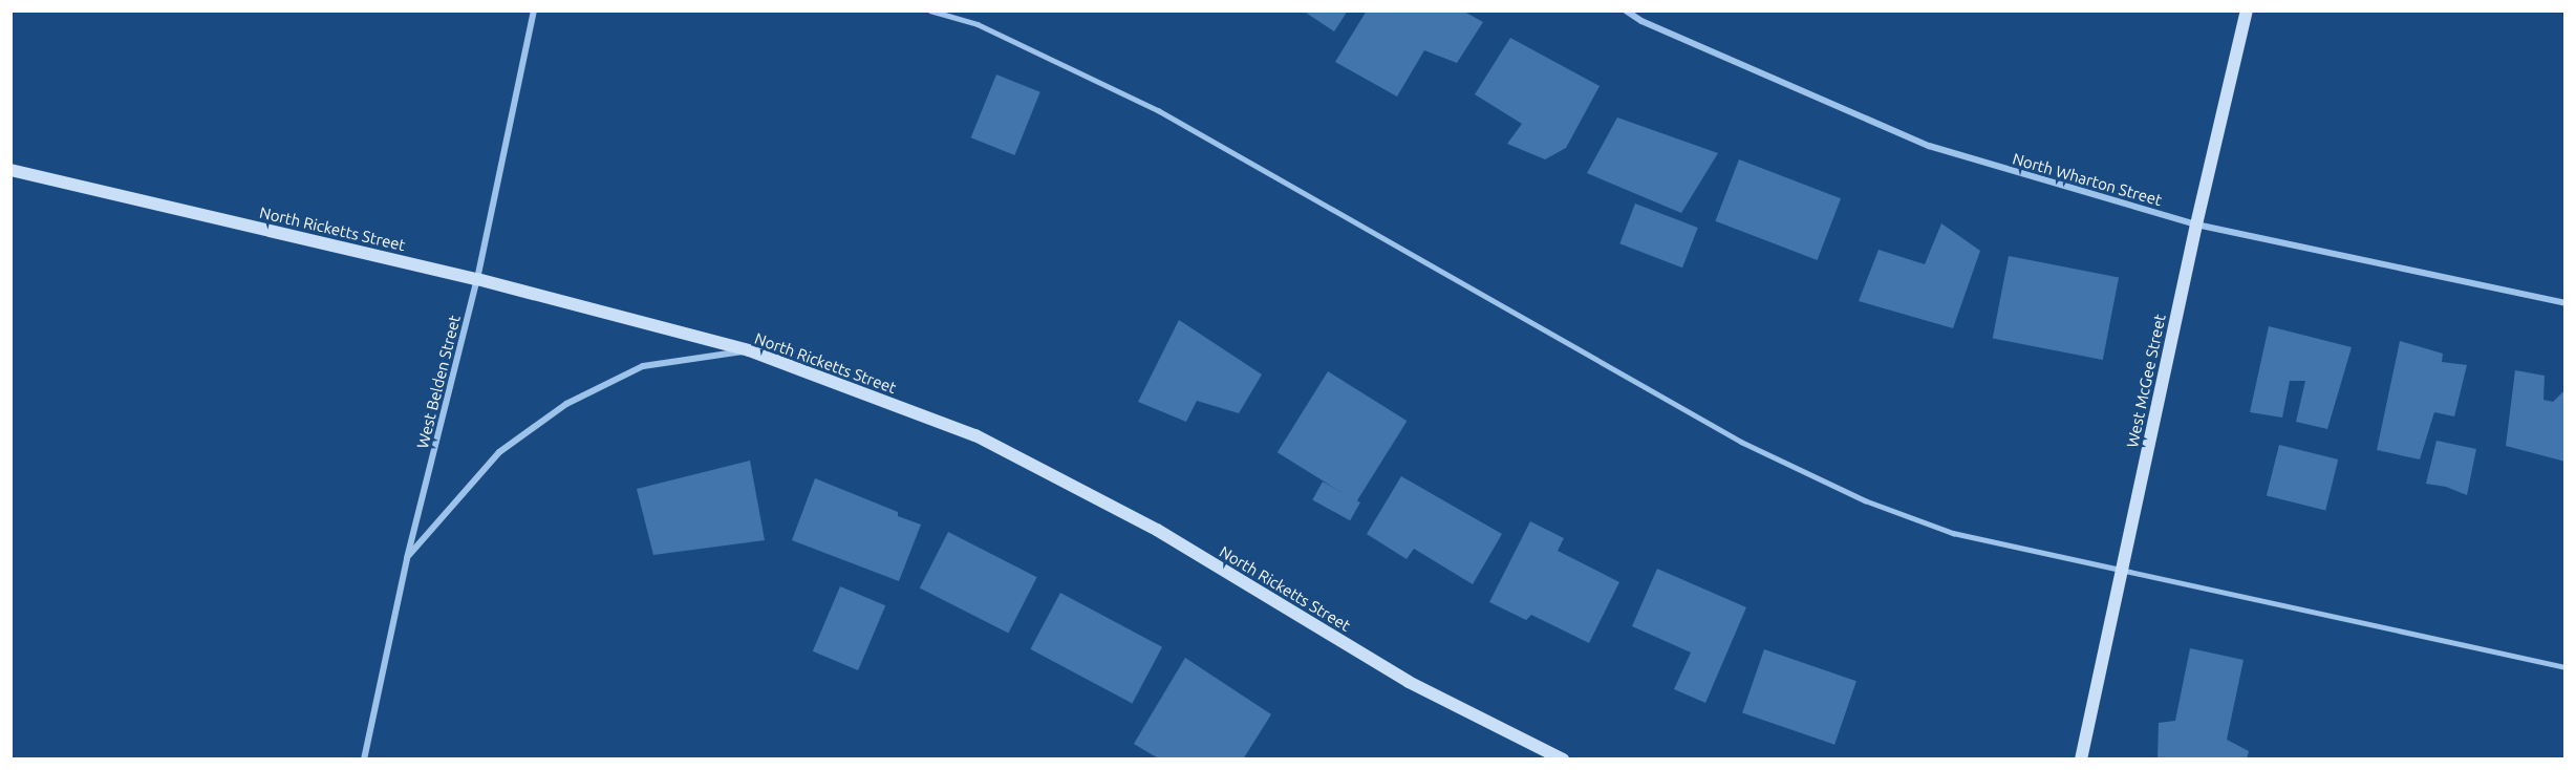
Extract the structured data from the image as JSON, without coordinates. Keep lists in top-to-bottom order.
{
  "streets": {
    "street": [
      "North Wharton Street",
      "North Ricketts Street",
      "West McGee Street",
      "West Belden Street"
    ]
  },
  "crossings": [
    ["North Wharton Street", "West McGee Street"],
    ["North Ricketts Street", "West Belden Street"]
  ]
}
